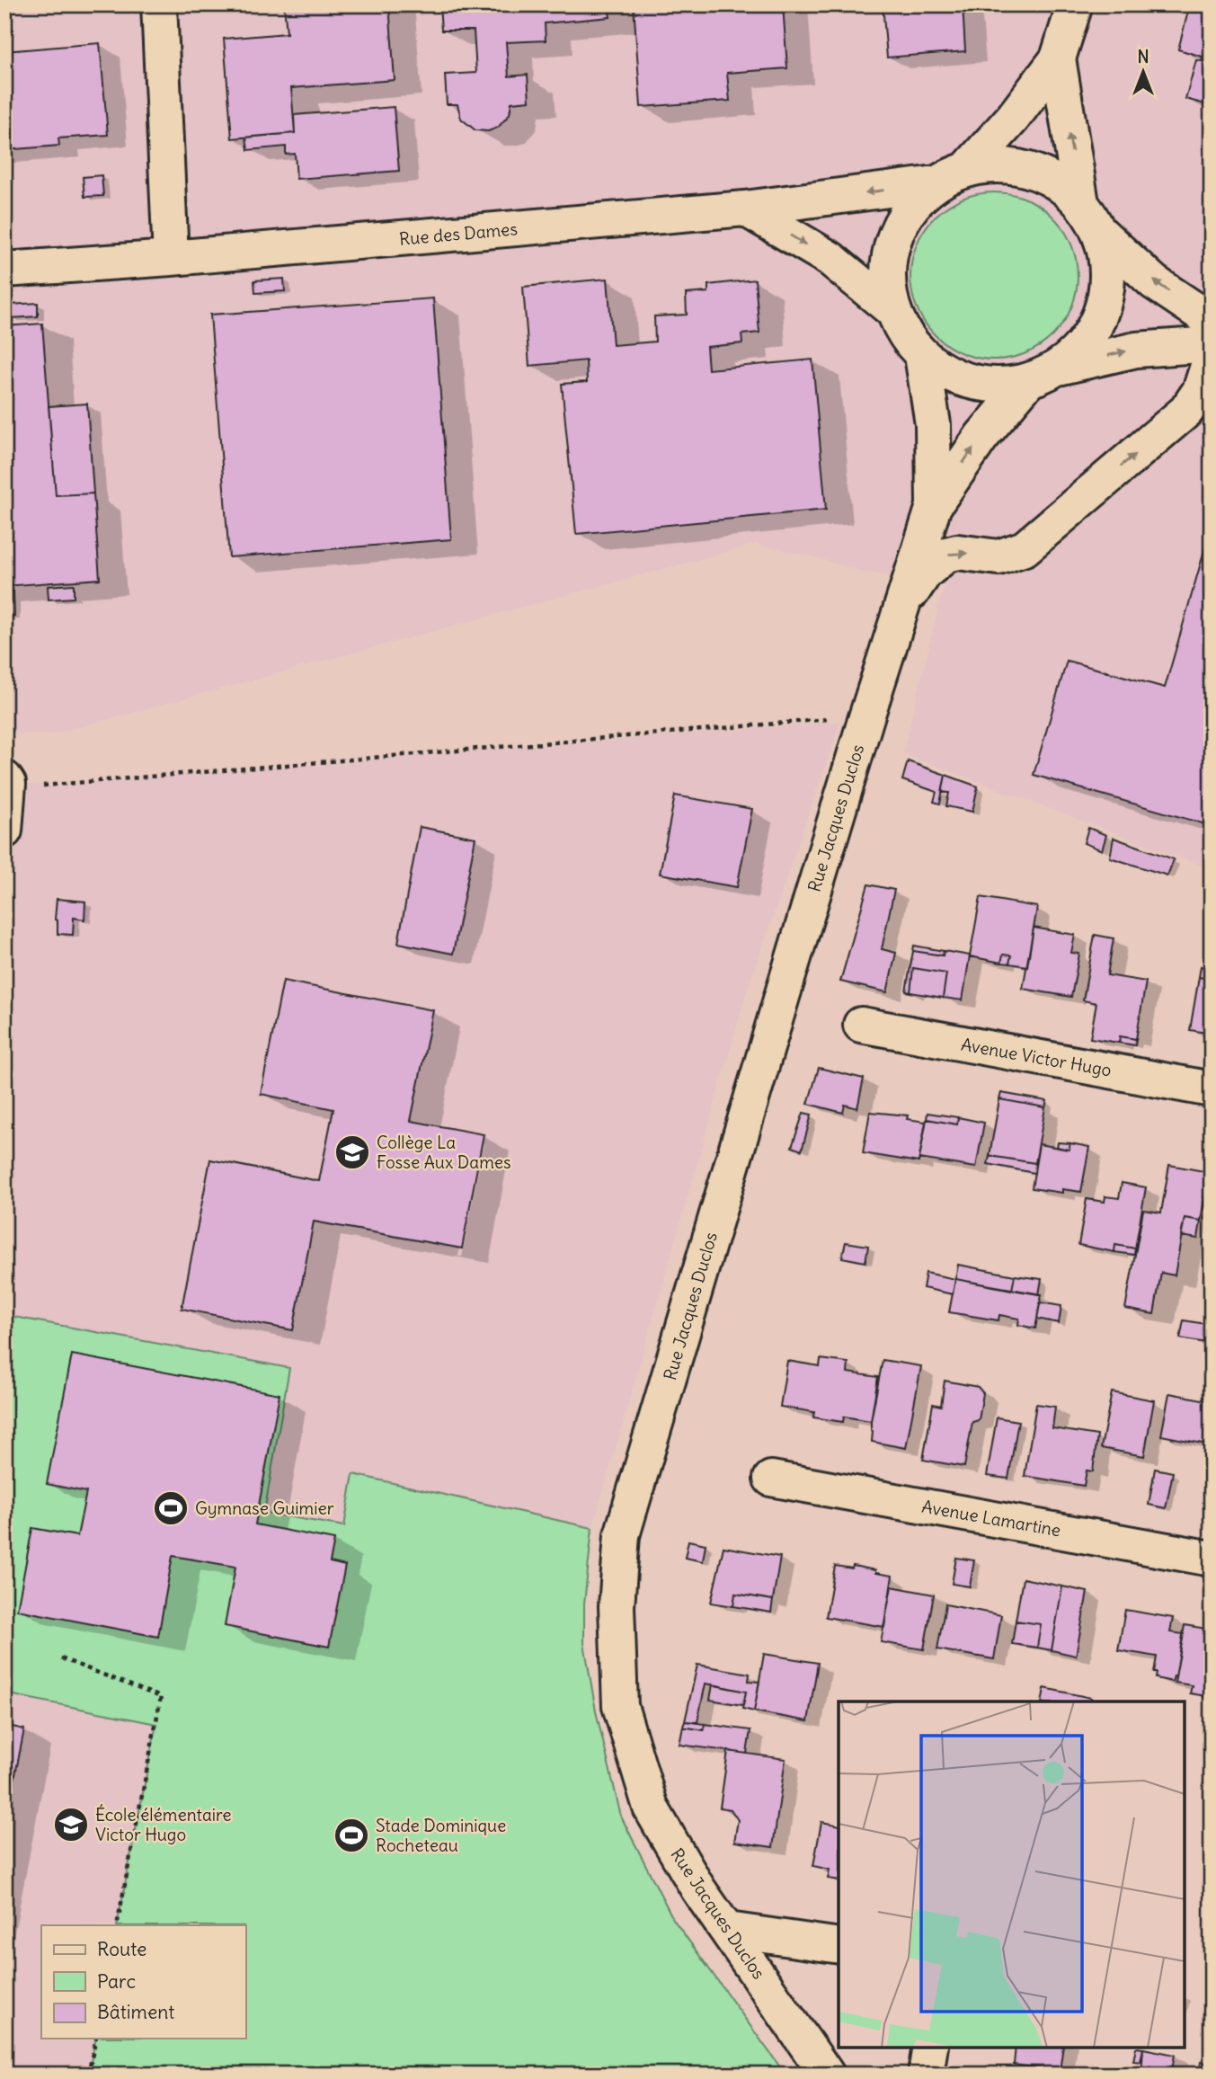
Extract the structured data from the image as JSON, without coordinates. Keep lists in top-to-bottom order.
{
  "streets": {
    "street": [
      "Rue des Dames",
      "Rue Jacques Duclos",
      "Avenue Victor Hugo",
      "Avenue Lamartine"
    ]
  },
  "crossings": [
    ["Rue des Dames", "Rue Jacques Duclos"]
  ],
  "places": {
    "school or university": ["Collège La Fosse Aux Dames", "École élémentaire Victor Hugo"],
    "sports": ["Gymnase Guimier", "Stade Dominique Rocheteau"]
  },
  "legend": ["Route", "Parc", "Bâtiment"],
  "north": "top"
}
